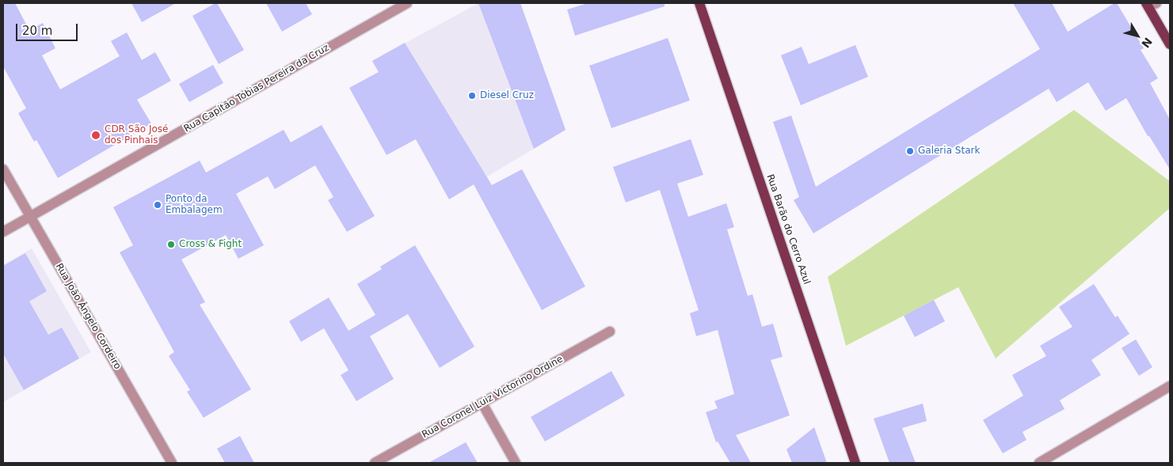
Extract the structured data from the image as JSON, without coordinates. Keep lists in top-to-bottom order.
{
  "streets": {
    "main road": ["Rua Barão do Cerro Azul"],
    "street": ["Rua Capitão Tobias Pereira da Cruz", "Rua João Ângelo Cordeiro", "Rua Coronel Luiz Victorino Ordine"]
  },
  "crossings": [
    ["Rua Capitão Tobias Pereira da Cruz", "Rua João Ângelo Cordeiro"]
  ],
  "places": [
    "Diesel Cruz",
    "CDR São José dos Pinhais",
    "Galeria Stark",
    "Ponto da Embalagem",
    "Cross & Fight"
  ],
  "scale_bar": "20 m",
  "north": "bottom right"
}
